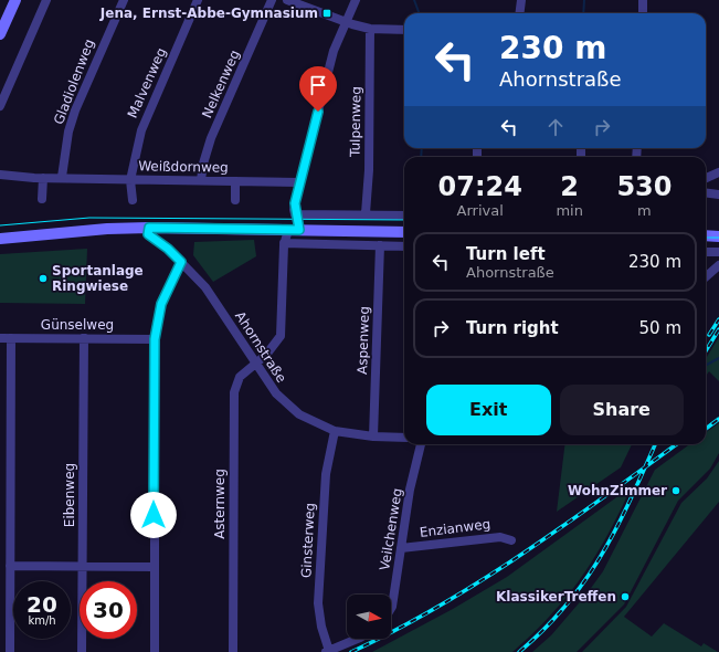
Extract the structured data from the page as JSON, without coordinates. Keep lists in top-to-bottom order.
{
  "streets": {
    "street": [
      "Gladiolenweg",
      "Malvenweg",
      "Nelkenweg",
      "Tulpenweg",
      "Weißdornweg",
      "Günselweg",
      "Aspenweg",
      "Ahornstraße",
      "Eibenweg",
      "Asternweg",
      "Enzianweg",
      "Veilchenweg",
      "Ginsterweg"
    ]
  },
  "crossings": [
    ["Gladiolenweg", "Weißdornweg"],
    ["Malvenweg", "Weißdornweg"],
    ["Nelkenweg", "Weißdornweg"],
    ["Günselweg", "Eibenweg"],
    ["Aspenweg", "Ahornstraße"],
    ["Ahornstraße", "Asternweg"],
    ["Ahornstraße", "Ginsterweg"],
    ["Enzianweg", "Veilchenweg"]
  ],
  "places": {
    "transit": ["Jena, Ernst-Abbe-Gymnasium"],
    "other": ["Sportanlage Ringwiese", "WohnZimmer", "KlassikerTreffen"]
  },
  "north": "right",
  "page": {
    "turn": ["230 m", "Ahornstraße"],
    "eta": [
      "07:24",
      "Arrival",
      "2",
      "min",
      "530",
      "m"
    ],
    "list": [
      {
        "name": "Turn left",
        "note": "Ahornstraße",
        "value": "230 m"
      },
      {
        "name": "Turn right",
        "value": "50 m"
      }
    ],
    "buttons": ["Exit", "Share"],
    "speed": "20 km/h",
    "limit": "30"
  }
}
